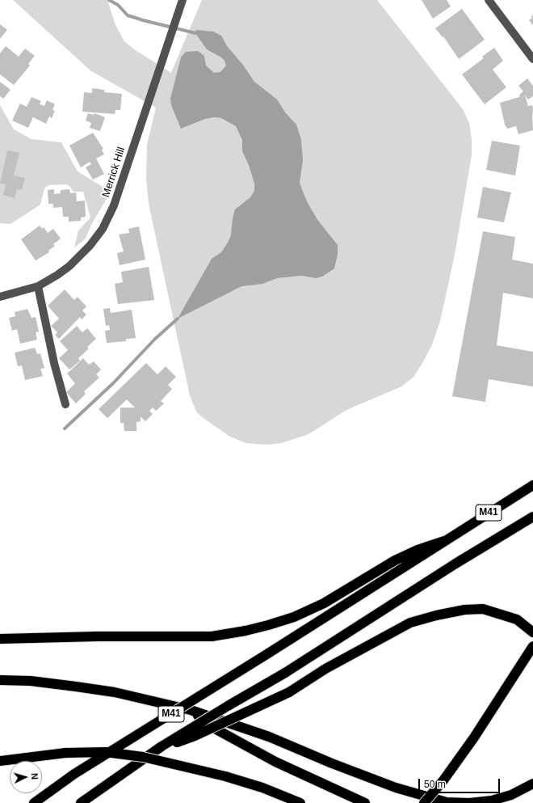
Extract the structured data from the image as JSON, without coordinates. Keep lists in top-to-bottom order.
{
  "streets": {
    "highway": ["M41"],
    "street": ["Merrick Hill"]
  },
  "scale_bar": "50 m",
  "north": "right"
}
